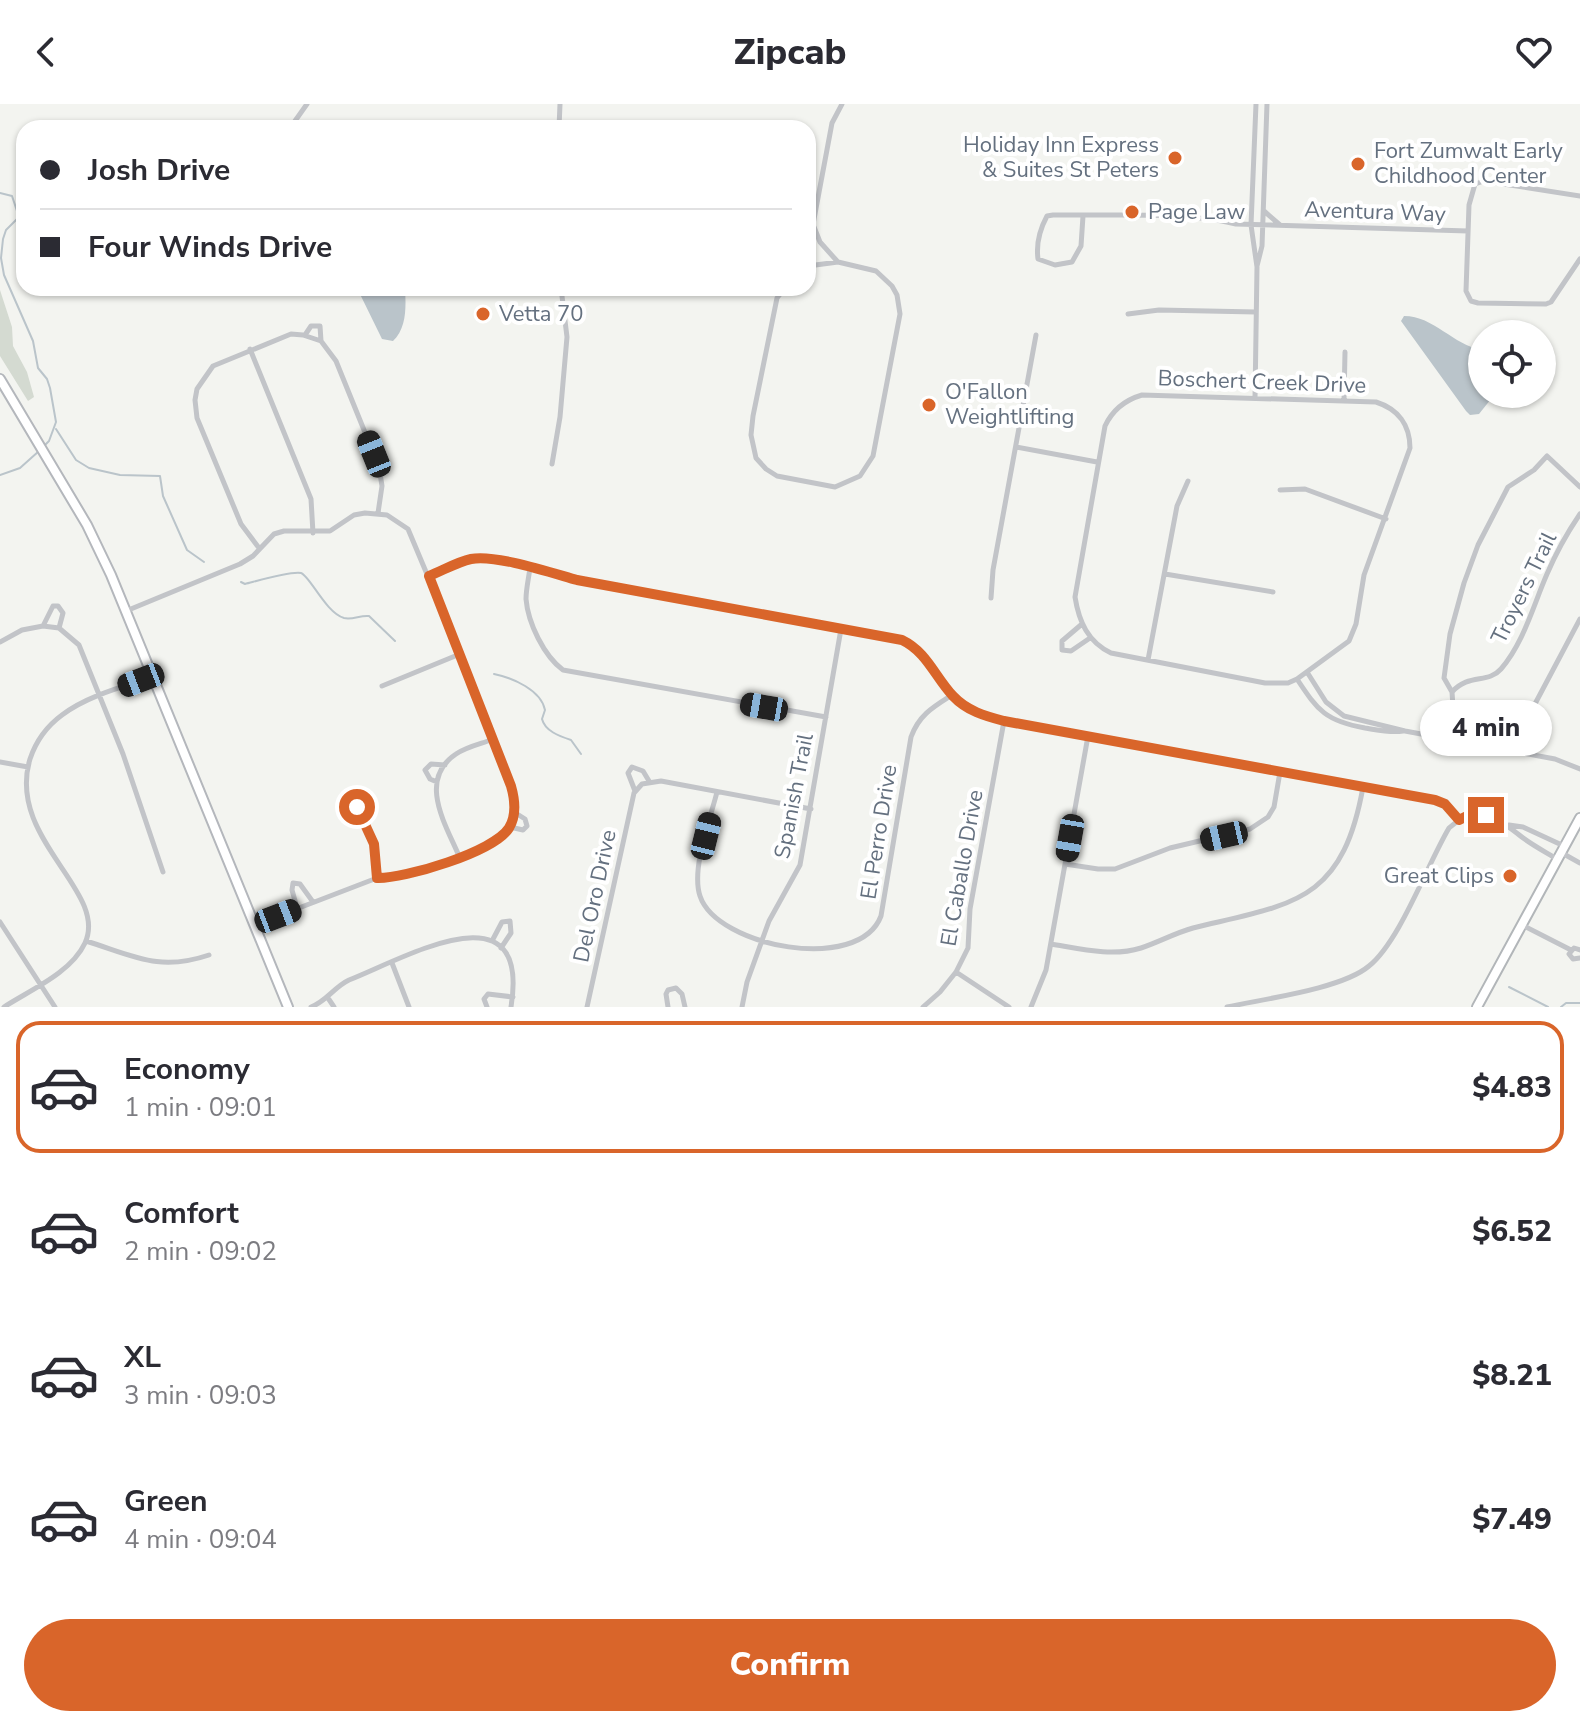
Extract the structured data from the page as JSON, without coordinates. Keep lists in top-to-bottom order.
{
  "streets": {
    "street": [
      "Aventura Way",
      "Boschert Creek Drive",
      "Troyers Trail",
      "Spanish Trail",
      "El Perro Drive",
      "El Caballo Drive",
      "Del Oro Drive"
    ]
  },
  "crossings": [
    ["Spanish Trail", "El Perro Drive"],
    ["Spanish Trail", "Del Oro Drive"],
    ["El Perro Drive", "Del Oro Drive"]
  ],
  "places": [
    "Holiday Inn Express & Suites St Peters",
    "Fort Zumwalt Early Childhood Center",
    "Page Law",
    "Vetta 70",
    "O'Fallon Weightlifting",
    "Great Clips"
  ],
  "page": {
    "header": "Zipcab",
    "banner": ["Josh Drive", "Four Winds Drive"],
    "bubble": "4 min",
    "list": [
      {
        "name": "Economy",
        "note": "1 min · 09:01",
        "value": "$4.83"
      },
      {
        "name": "Comfort",
        "note": "2 min · 09:02",
        "value": "$6.52"
      },
      {
        "name": "XL",
        "note": "3 min · 09:03",
        "value": "$8.21"
      },
      {
        "name": "Green",
        "note": "4 min · 09:04",
        "value": "$7.49"
      }
    ],
    "buttons": "Confirm"
  }
}
